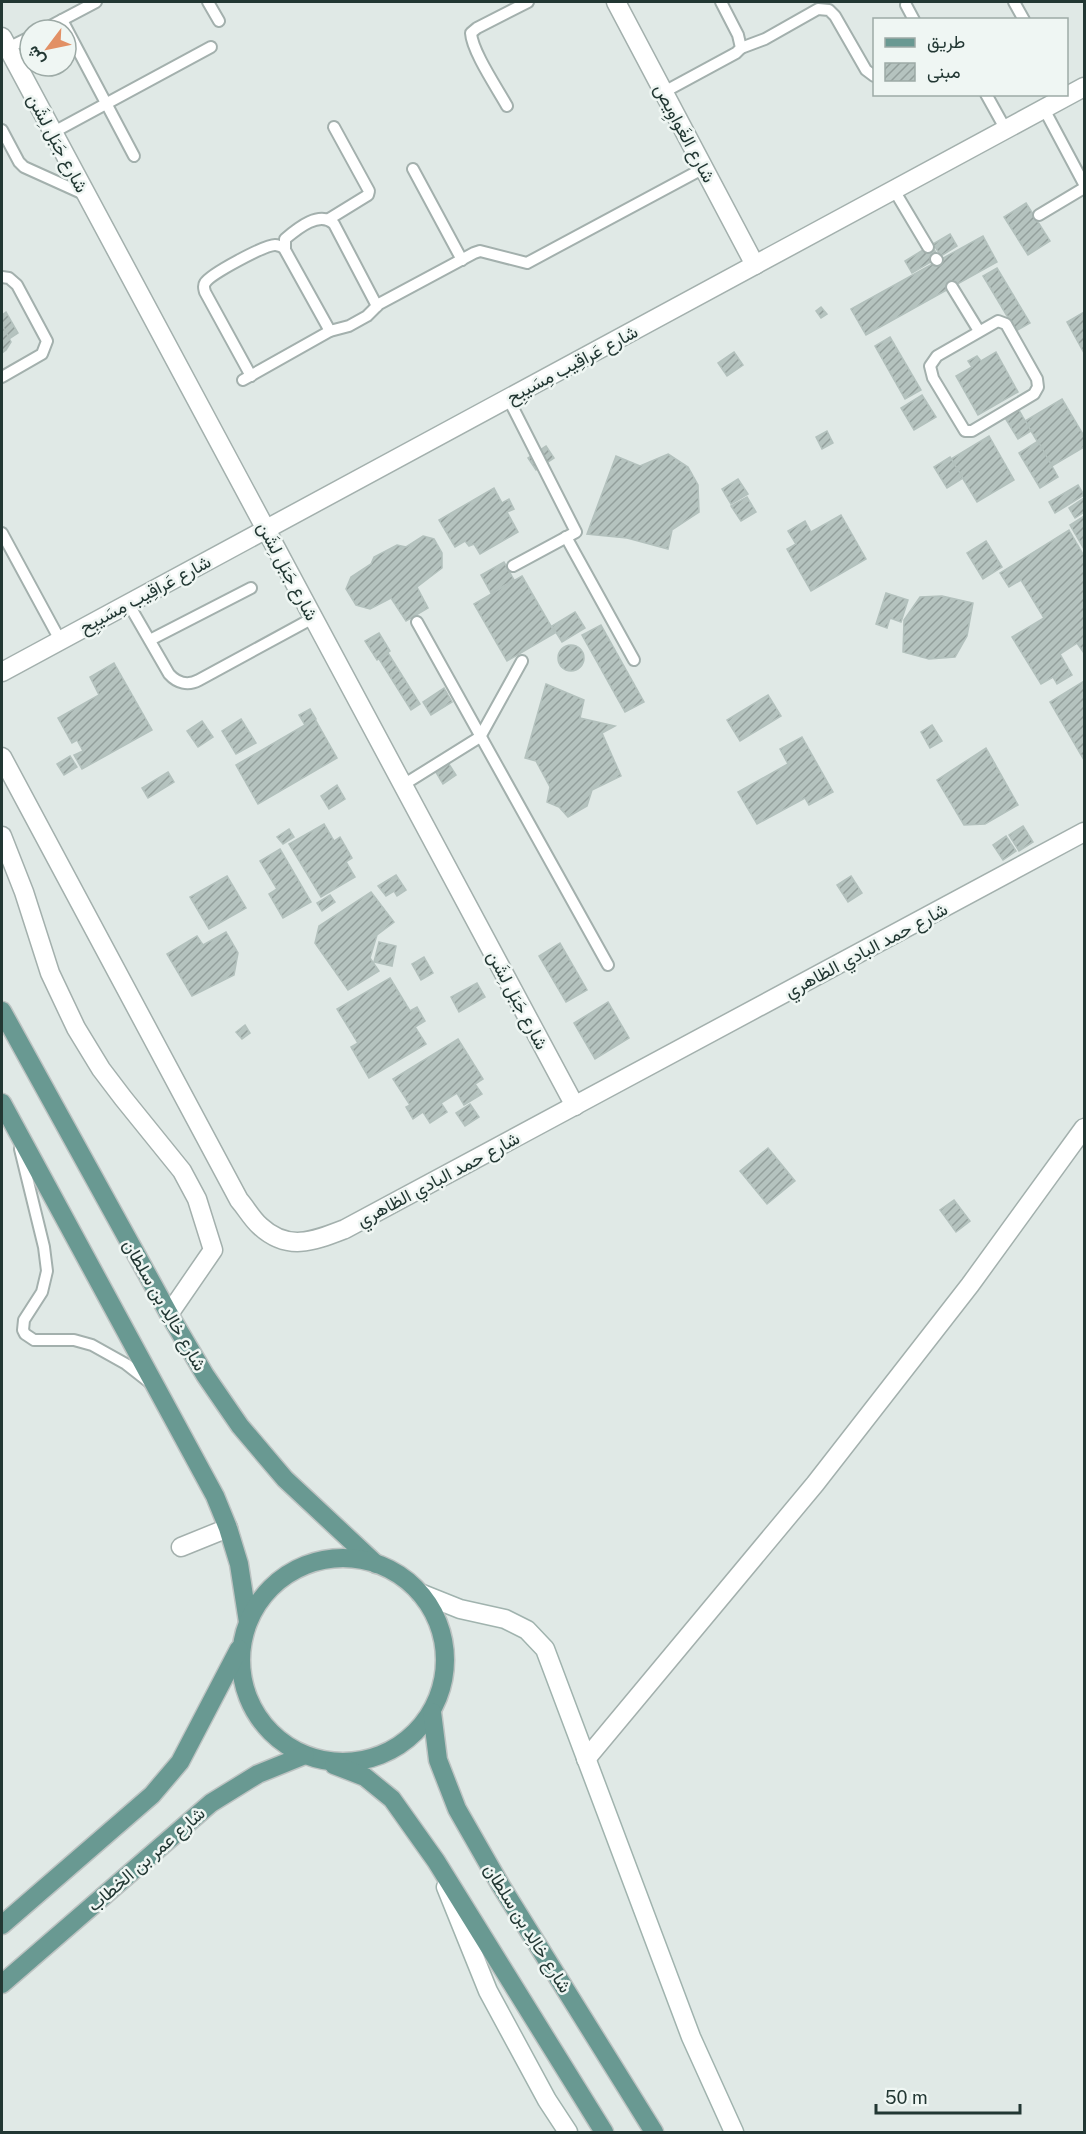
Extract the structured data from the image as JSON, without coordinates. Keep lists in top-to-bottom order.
{
  "streets": {
    "main road": ["شارع خالِد بن سلطان", "شارع عمر بن الخطاب"],
    "street": [
      "شارع الغَواوِيص",
      "شارع جَبَل لِشَن",
      "شارع عَراقِيب مِسَيبِح",
      "شارع حمد البادي الظاهري"
    ]
  },
  "crossings": [
    ["شارع الغَواوِيص", "شارع عَراقِيب مِسَيبِح"],
    ["شارع جَبَل لِشَن", "شارع عَراقِيب مِسَيبِح"],
    ["شارع جَبَل لِشَن", "شارع حمد البادي الظاهري"],
    ["شارع خالِد بن سلطان", "شارع عمر بن الخطاب"]
  ],
  "legend": ["طريق", "مبنى"],
  "scale_bar": "50 m",
  "north": "bottom left"
}
